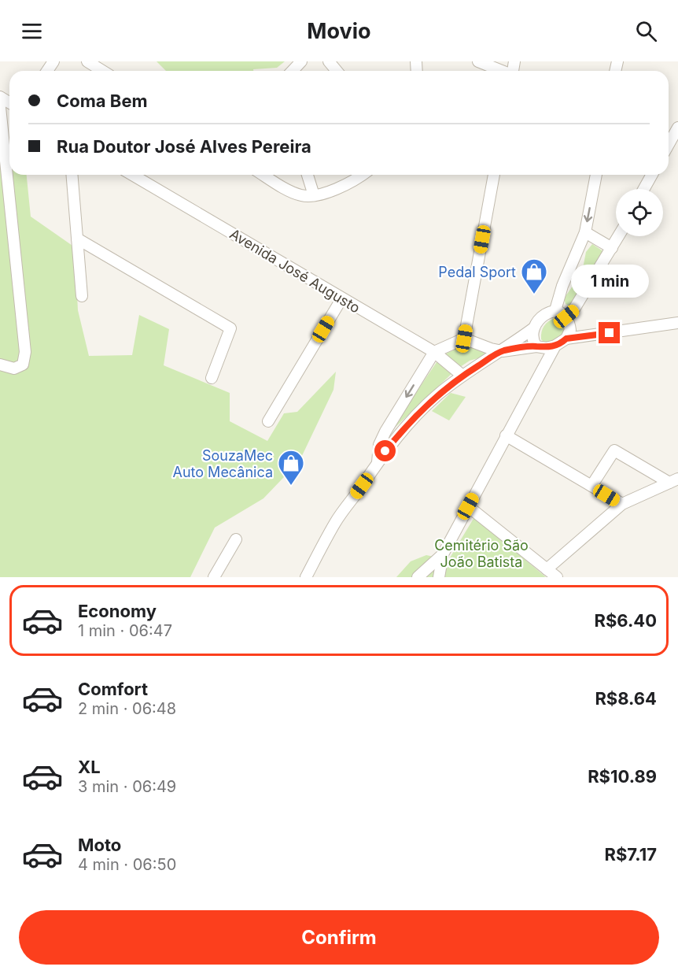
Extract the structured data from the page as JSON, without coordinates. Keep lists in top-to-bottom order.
{
  "streets": {
    "street": ["Avenida José Augusto"]
  },
  "parks": ["Cemitério São João Batista"],
  "places": {
    "shop": ["Pedal Sport", "SouzaMec Auto Mecânica"]
  },
  "page": {
    "header": "Movio",
    "banner": ["Coma Bem", "Rua Doutor José Alves Pereira"],
    "bubble": "1 min",
    "list": [
      {
        "name": "Economy",
        "note": "1 min · 06:47",
        "value": "R$6.40"
      },
      {
        "name": "Comfort",
        "note": "2 min · 06:48",
        "value": "R$8.64"
      },
      {
        "name": "XL",
        "note": "3 min · 06:49",
        "value": "R$10.89"
      },
      {
        "name": "Moto",
        "note": "4 min · 06:50",
        "value": "R$7.17"
      }
    ],
    "buttons": "Confirm"
  }
}
